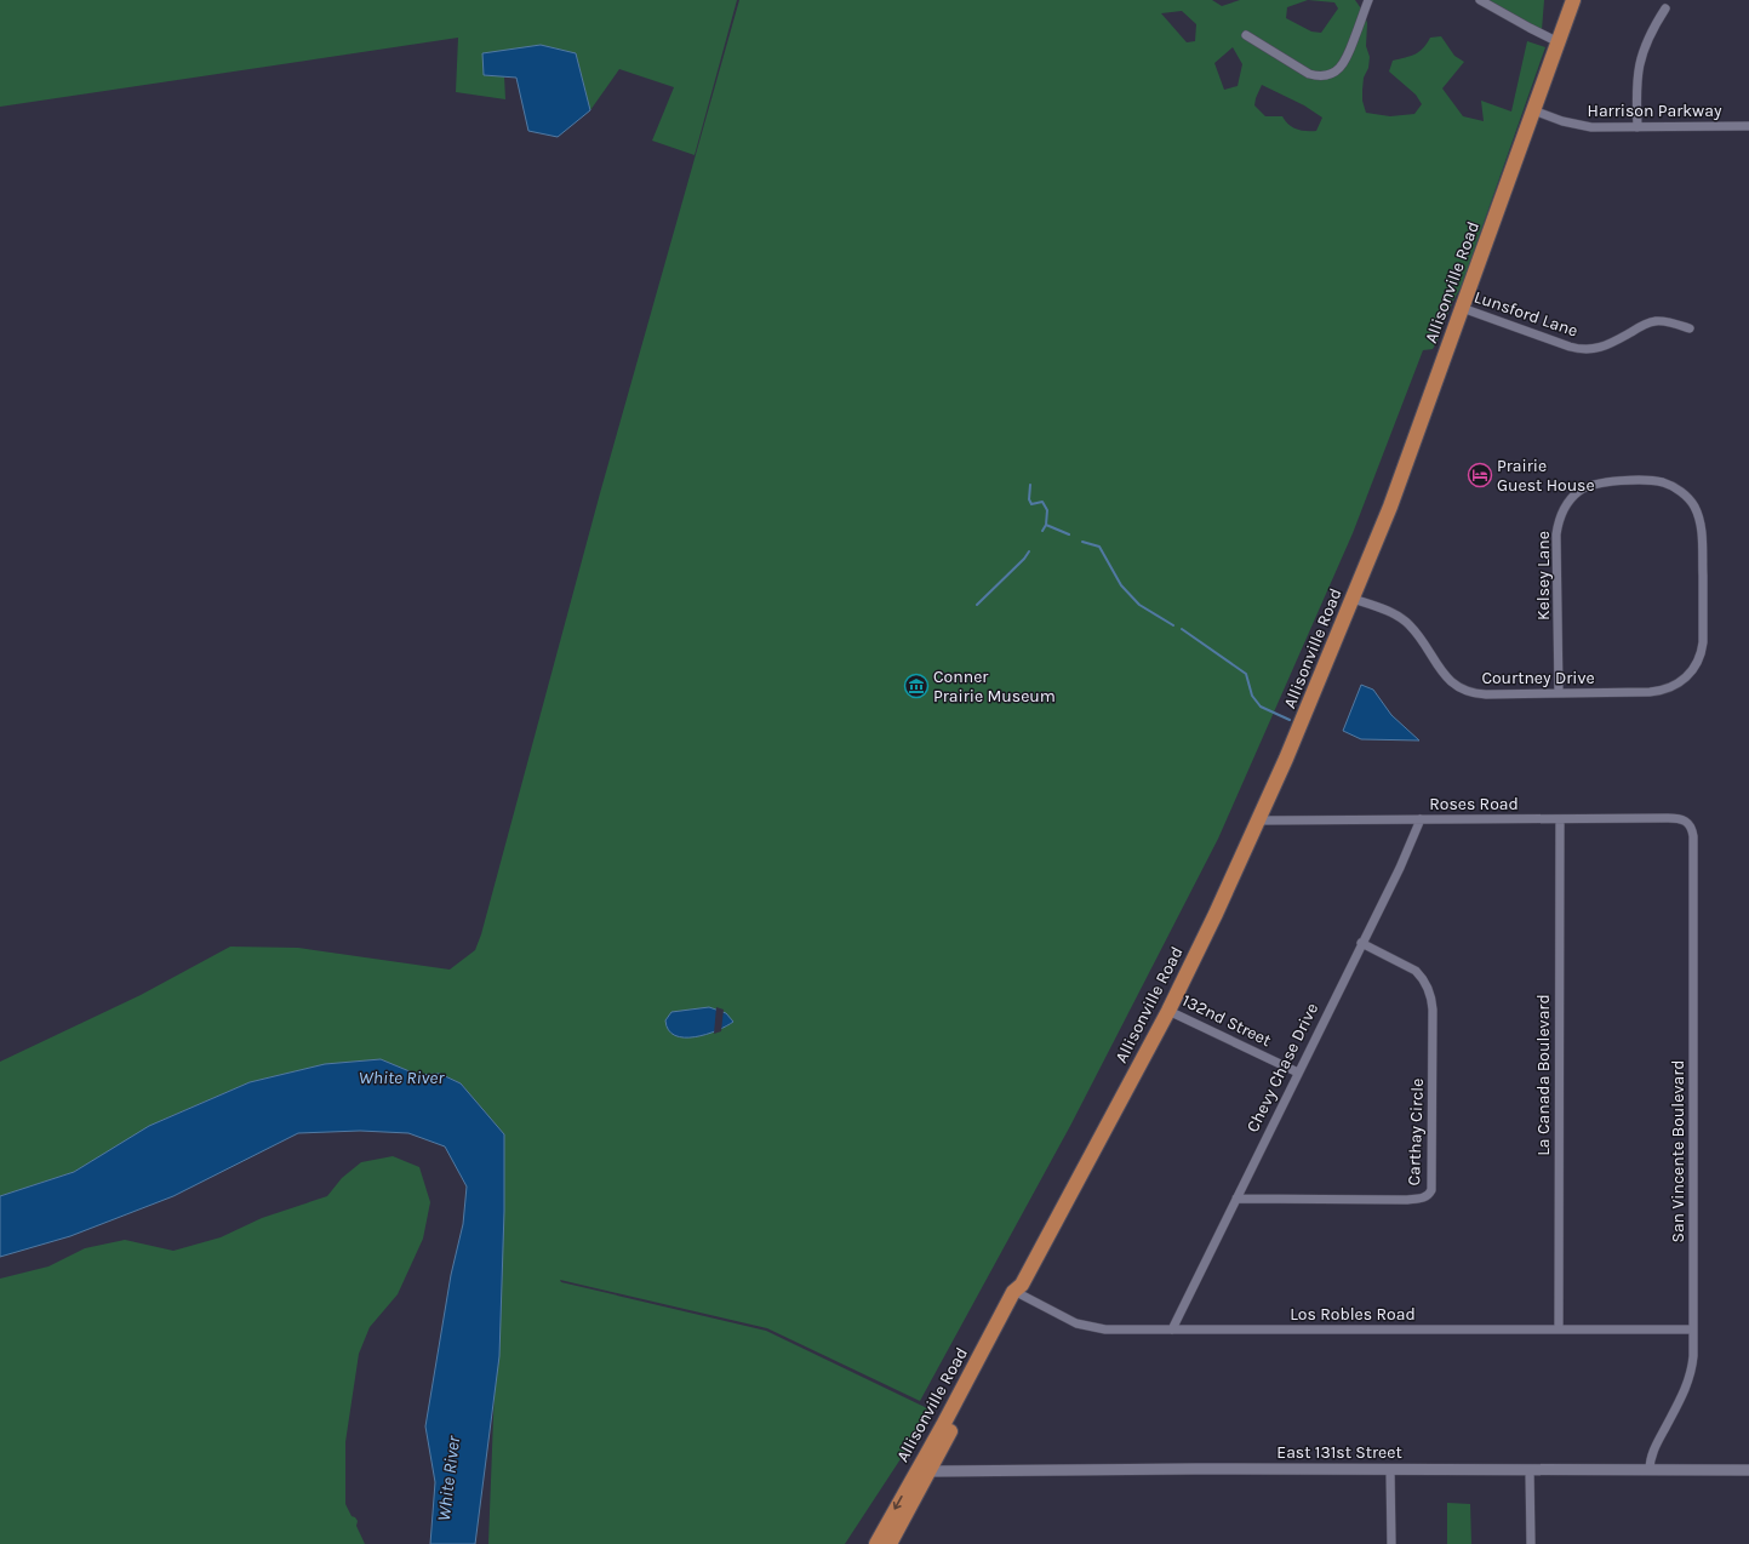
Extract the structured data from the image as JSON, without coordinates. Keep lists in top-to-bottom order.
{
  "streets": {
    "main road": ["Allisonville Road"],
    "street": [
      "Harrison Parkway",
      "Lunsford Lane",
      "Kelsey Lane",
      "Courtney Drive",
      "Roses Road",
      "132nd Street",
      "Chevy Chase Drive",
      "La Canada Boulevard",
      "Carthay Circle",
      "San Vincente Boulevard",
      "Los Robles Road",
      "East 131st Street"
    ]
  },
  "crossings": [
    ["Harrison Parkway", "Allisonville Road"],
    ["Allisonville Road", "Lunsford Lane"],
    ["Allisonville Road", "Courtney Drive"],
    ["Allisonville Road", "Roses Road"],
    ["Allisonville Road", "132nd Street"],
    ["Allisonville Road", "Los Robles Road"],
    ["Allisonville Road", "East 131st Street"],
    ["Kelsey Lane", "Courtney Drive"],
    ["Roses Road", "Chevy Chase Drive"],
    ["Roses Road", "La Canada Boulevard"],
    ["Roses Road", "San Vincente Boulevard"],
    ["132nd Street", "Chevy Chase Drive"],
    ["Chevy Chase Drive", "Carthay Circle"],
    ["Chevy Chase Drive", "Los Robles Road"],
    ["La Canada Boulevard", "Los Robles Road"],
    ["San Vincente Boulevard", "Los Robles Road"],
    ["San Vincente Boulevard", "East 131st Street"]
  ],
  "water": ["White River"],
  "places": {
    "hotel": ["Prairie Guest House"],
    "museum": ["Conner Prairie Museum"]
  }
}
